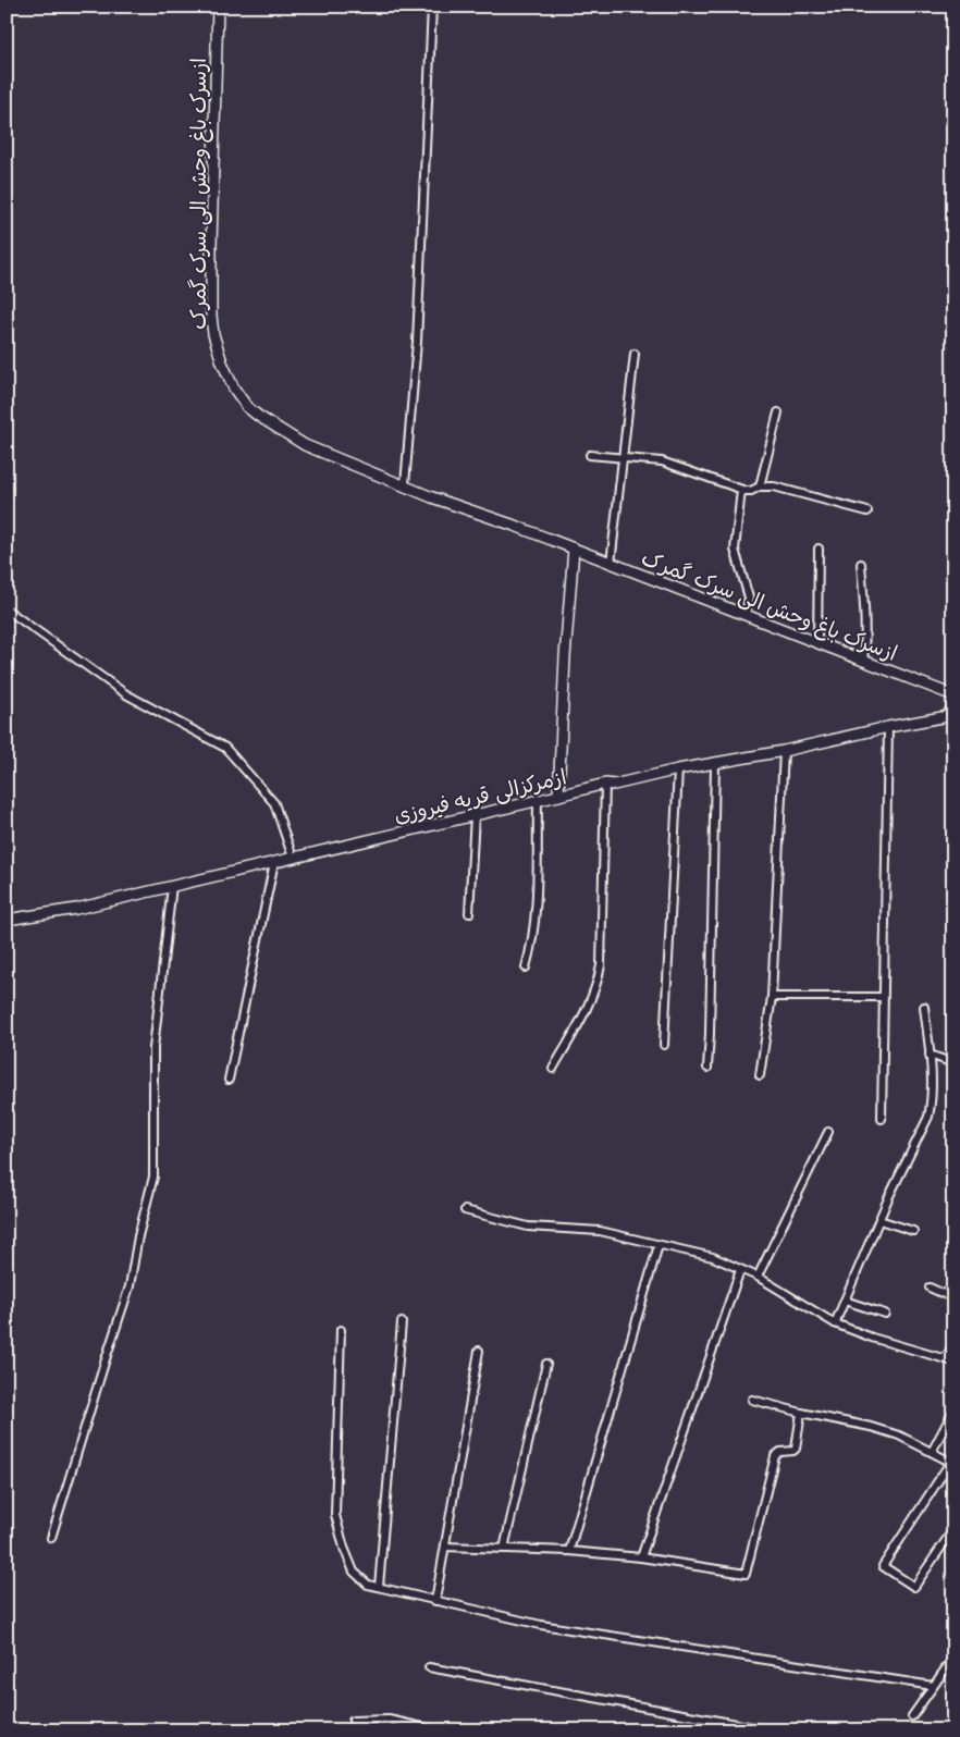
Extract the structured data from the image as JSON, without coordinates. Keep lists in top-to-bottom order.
{
  "streets": {
    "main road": ["ازسرک باغ وحش الی سرک گمرک", "ازمرکزالی قریه فیروزی"]
  }
}
